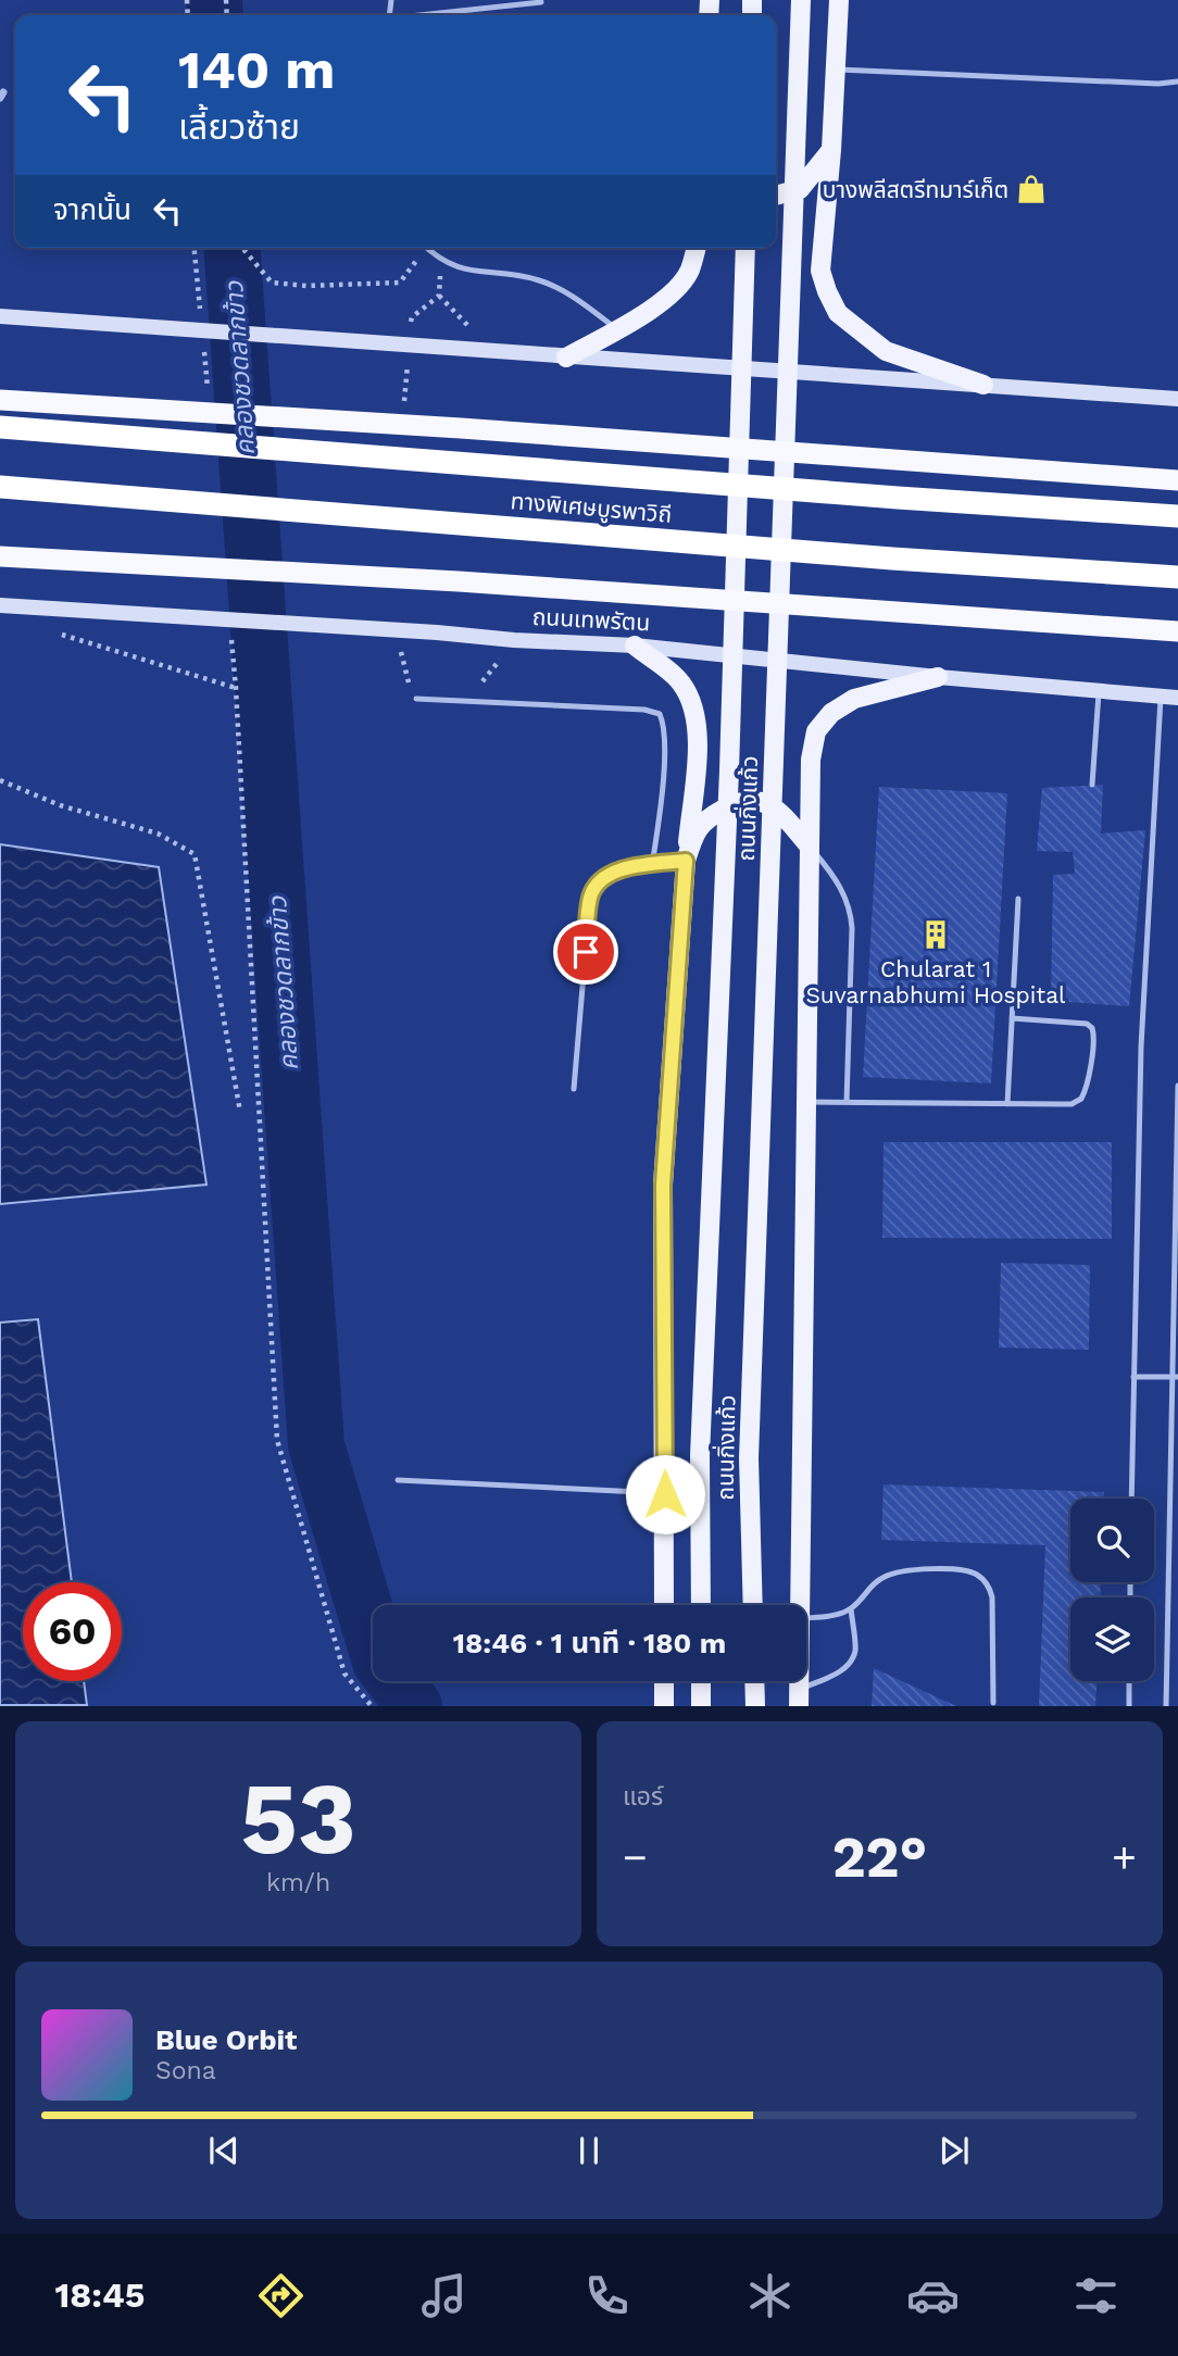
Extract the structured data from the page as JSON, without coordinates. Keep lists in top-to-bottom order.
{
  "streets": {
    "highway": ["ทางพิเศษบูรพาวิถี", "ถนนเทพรัตน"],
    "main road": ["ถนนกิ่งแก้ว"]
  },
  "water": ["คลองชวดลากข้าว"],
  "places": {
    "shop": ["บางพลีสตรีทมาร์เก็ต"],
    "building": ["Chularat 1 Suvarnabhumi Hospital"]
  },
  "page": {
    "turn": ["140 m", "เลี้ยวซ้าย"],
    "then": "จากนั้น",
    "limit": "60",
    "trip": "18:46 · 1 นาที · 180 m",
    "tile": [
      ["53", "km/h"],
      "แอร์"
    ],
    "heat": ["−", "22°", "+"],
    "song": ["Blue Orbit", "Sona"],
    "tabs": "18:45"
  }
}
